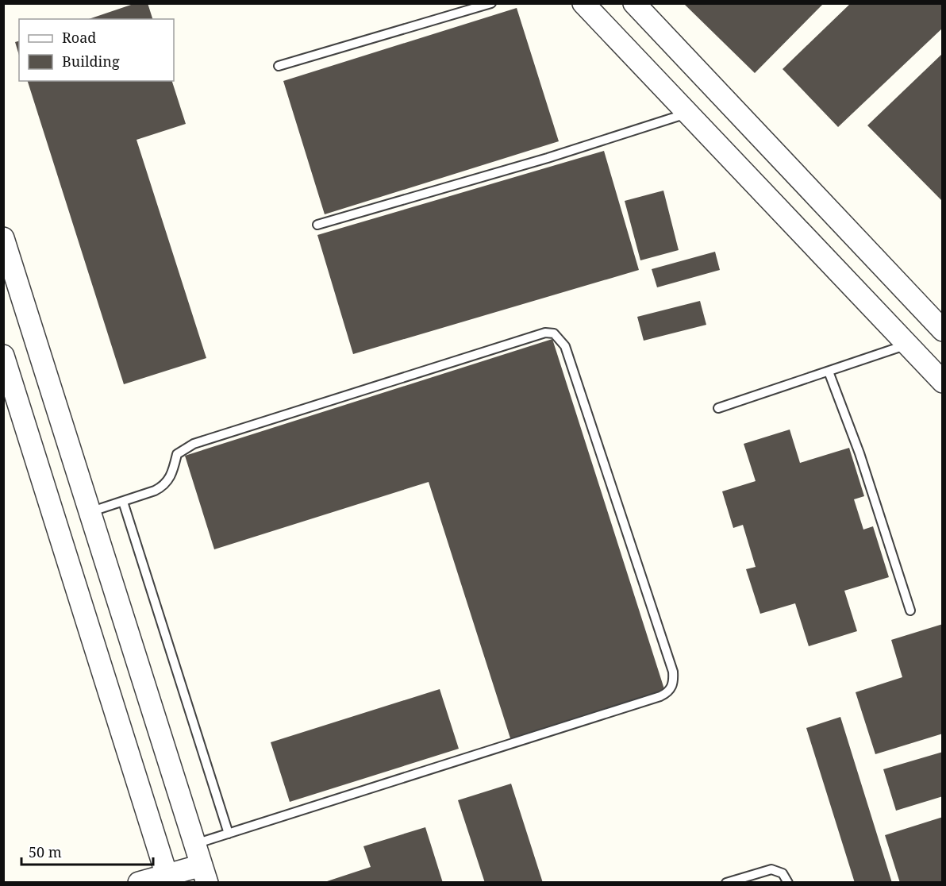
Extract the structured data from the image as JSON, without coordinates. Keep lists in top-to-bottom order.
{
  "legend": ["Road", "Building"],
  "scale_bar": "50 m"
}
